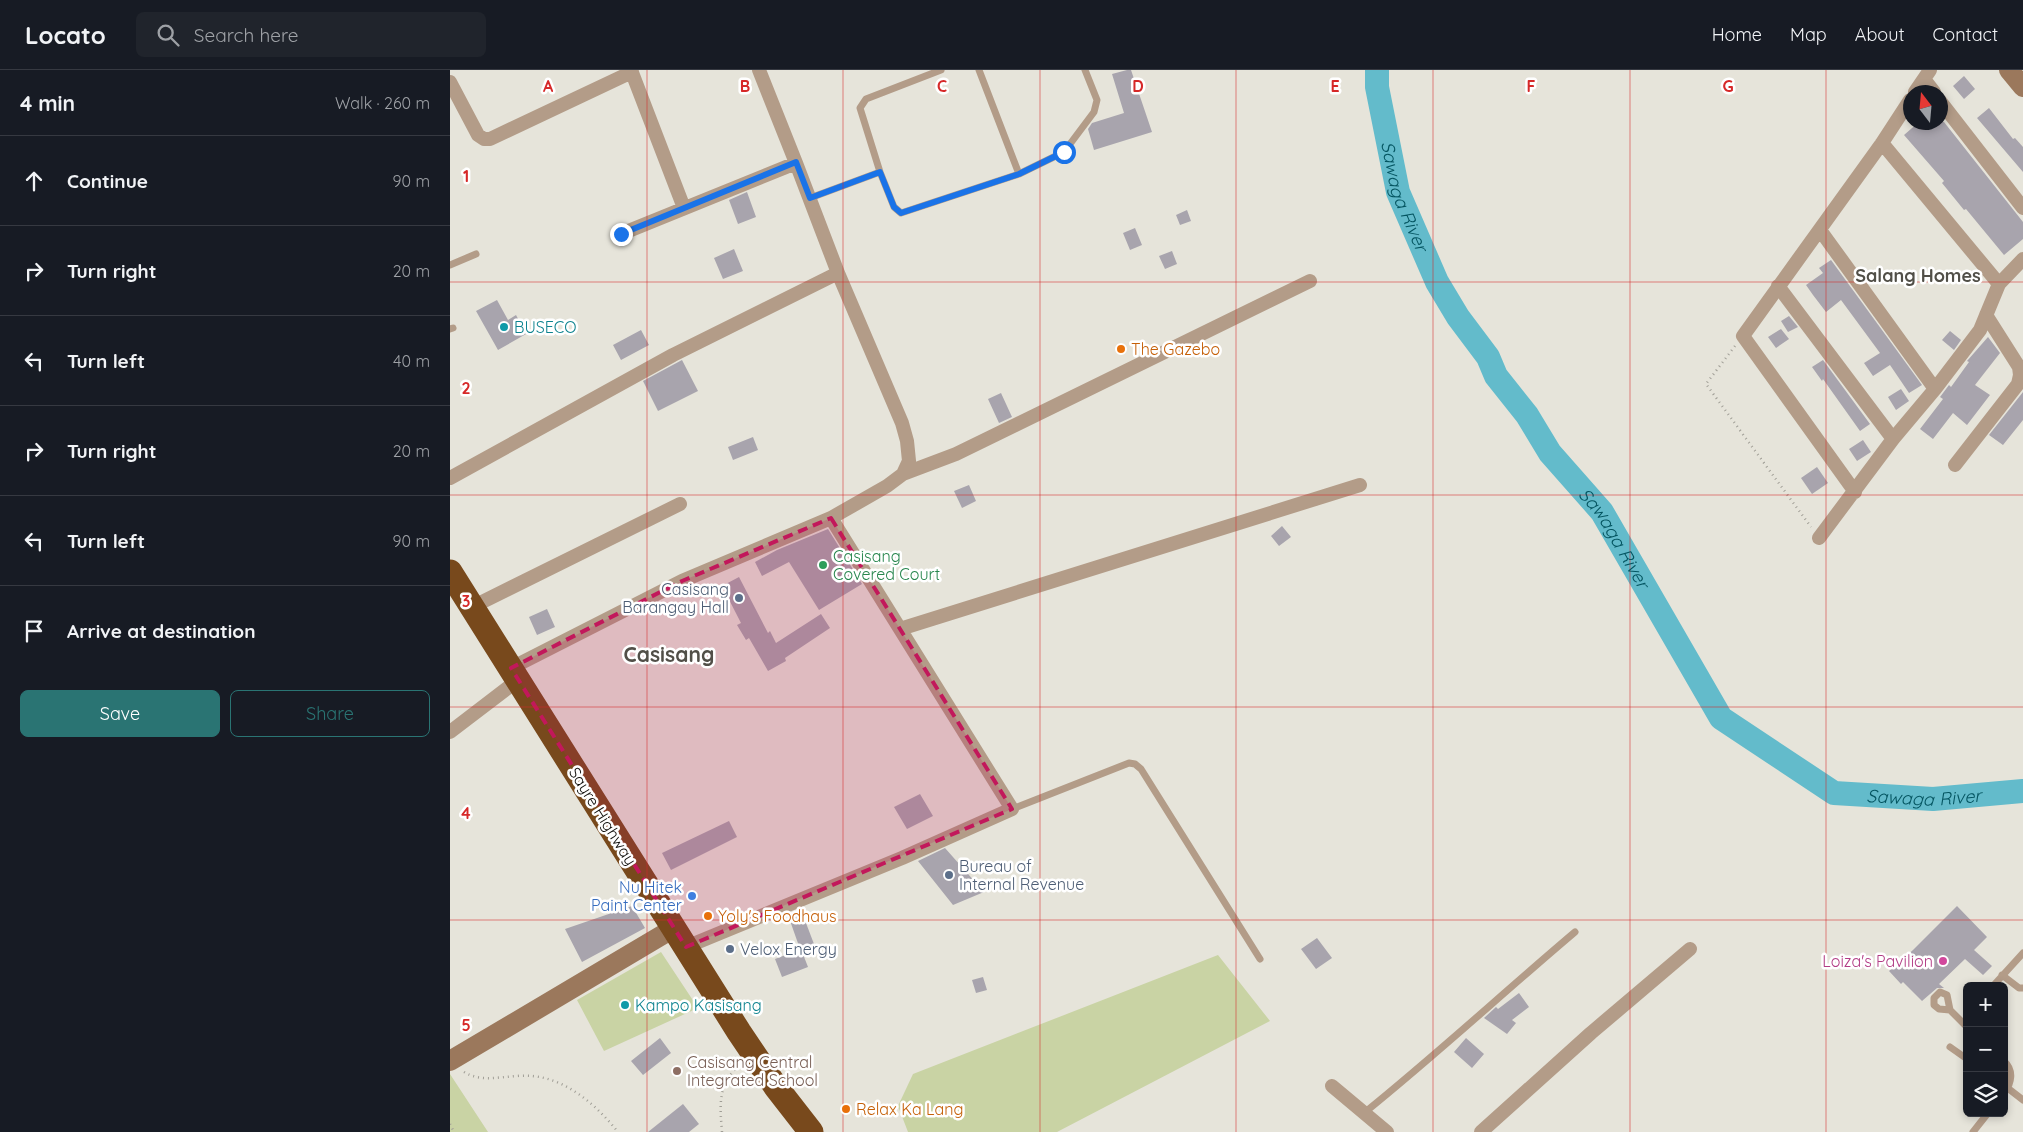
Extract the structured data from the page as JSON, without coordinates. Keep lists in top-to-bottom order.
{
  "streets": {
    "highway": ["Sayre Highway"]
  },
  "districts": ["Salang Homes", "Casisang"],
  "water": ["Sawaga River"],
  "places": [
    "BUSECO",
    "The Gazebo",
    "Casisang Covered Court",
    "Casisang Barangay Hall",
    "Bureau of Internal Revenue",
    "Nu Hitek Paint Center",
    "Yoly's Foodhaus",
    "Velox Energy",
    "Loiza's Pavilion",
    "Kampo Kasisang",
    "Casisang Central Integrated School",
    "Relax Ka Lang"
  ],
  "north": "top",
  "page": {
    "header": "Locato",
    "search": "Search here",
    "nav": [
      "Home",
      "Map",
      "About",
      "Contact"
    ],
    "heading": ["4 min", "Walk · 260 m"],
    "list": [
      ["Continue", "90 m"],
      ["Turn right", "20 m"],
      ["Turn left", "40 m"],
      ["Turn right", "20 m"],
      ["Turn left", "90 m"],
      "Arrive at destination"
    ],
    "buttons": ["Save", "Share"],
    "map_buttons": ["+", "−"]
  },
  "grid": {
    "columns": [
      "A",
      "B",
      "C",
      "D",
      "E",
      "F",
      "G"
    ],
    "rows": [
      "1",
      "2",
      "3",
      "4",
      "5"
    ]
  }
}
